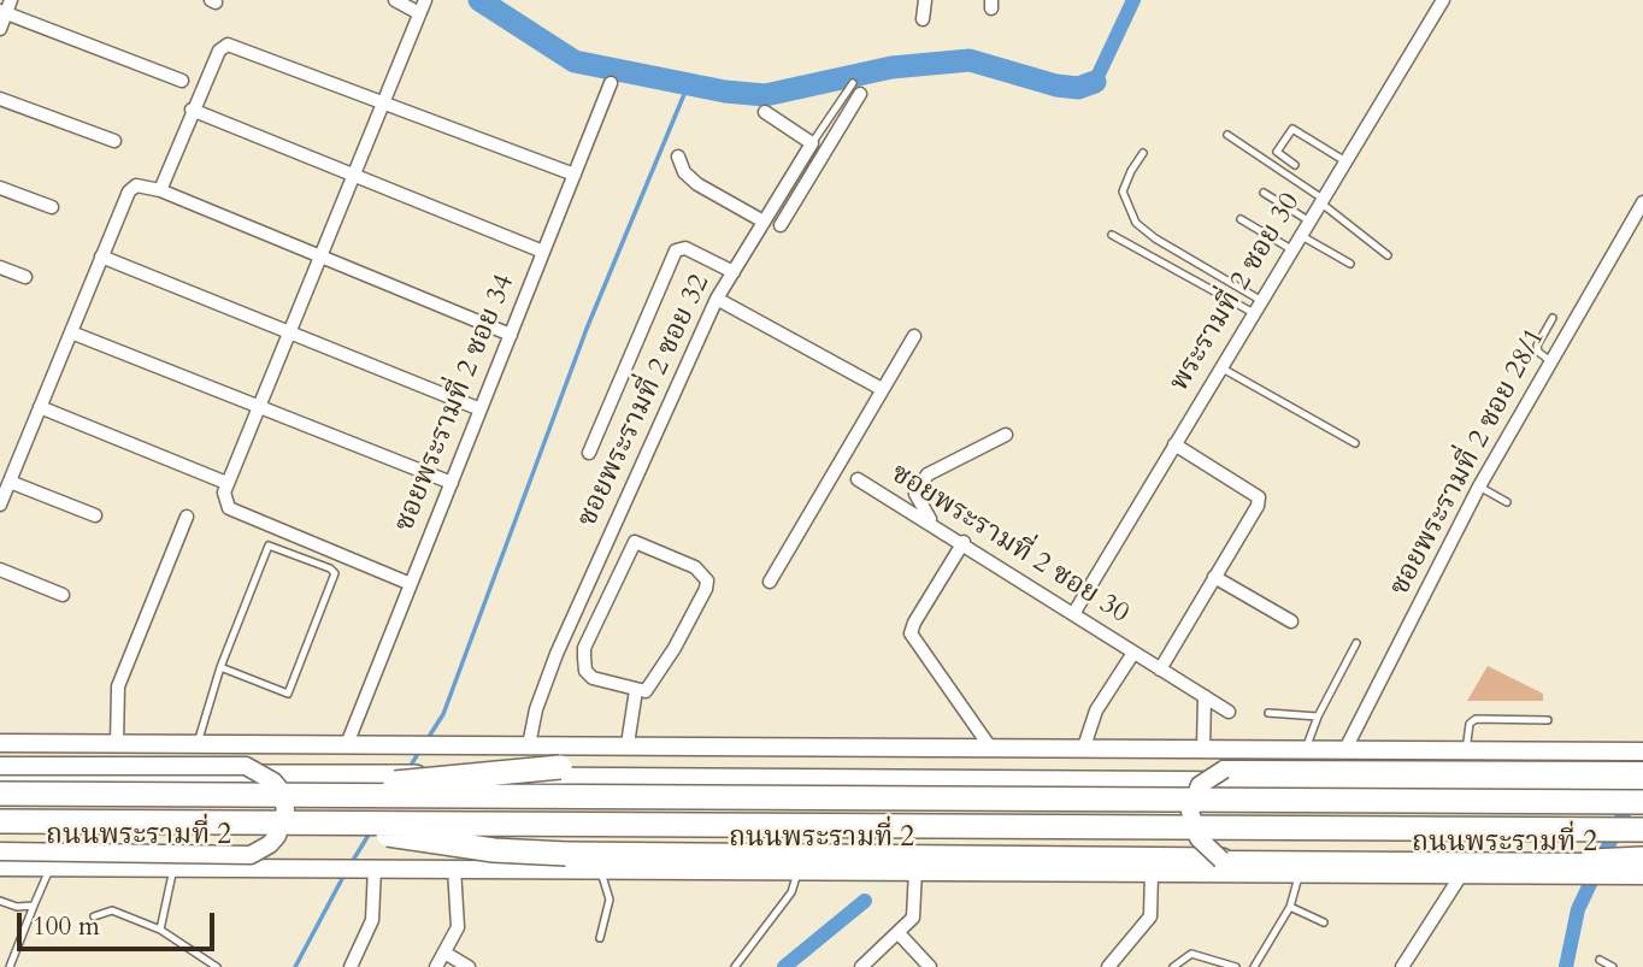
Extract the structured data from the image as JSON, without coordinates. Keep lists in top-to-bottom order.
{
  "streets": {
    "highway": ["ถนนพระรามที่ 2"],
    "street": [
      "พระรามที่ 2 ซอย 30",
      "ซอยพระรามที่ 2 ซอย 32",
      "ซอยพระรามที่ 2 ซอย 34",
      "ซอยพระรามที่ 2 ซอย 28/1",
      "ซอยพระรามที่ 2 ซอย 30"
    ]
  },
  "crossings": [
    ["พระรามที่ 2 ซอย 30", "ซอยพระรามที่ 2 ซอย 30"]
  ],
  "scale_bar": "100 m"
}
